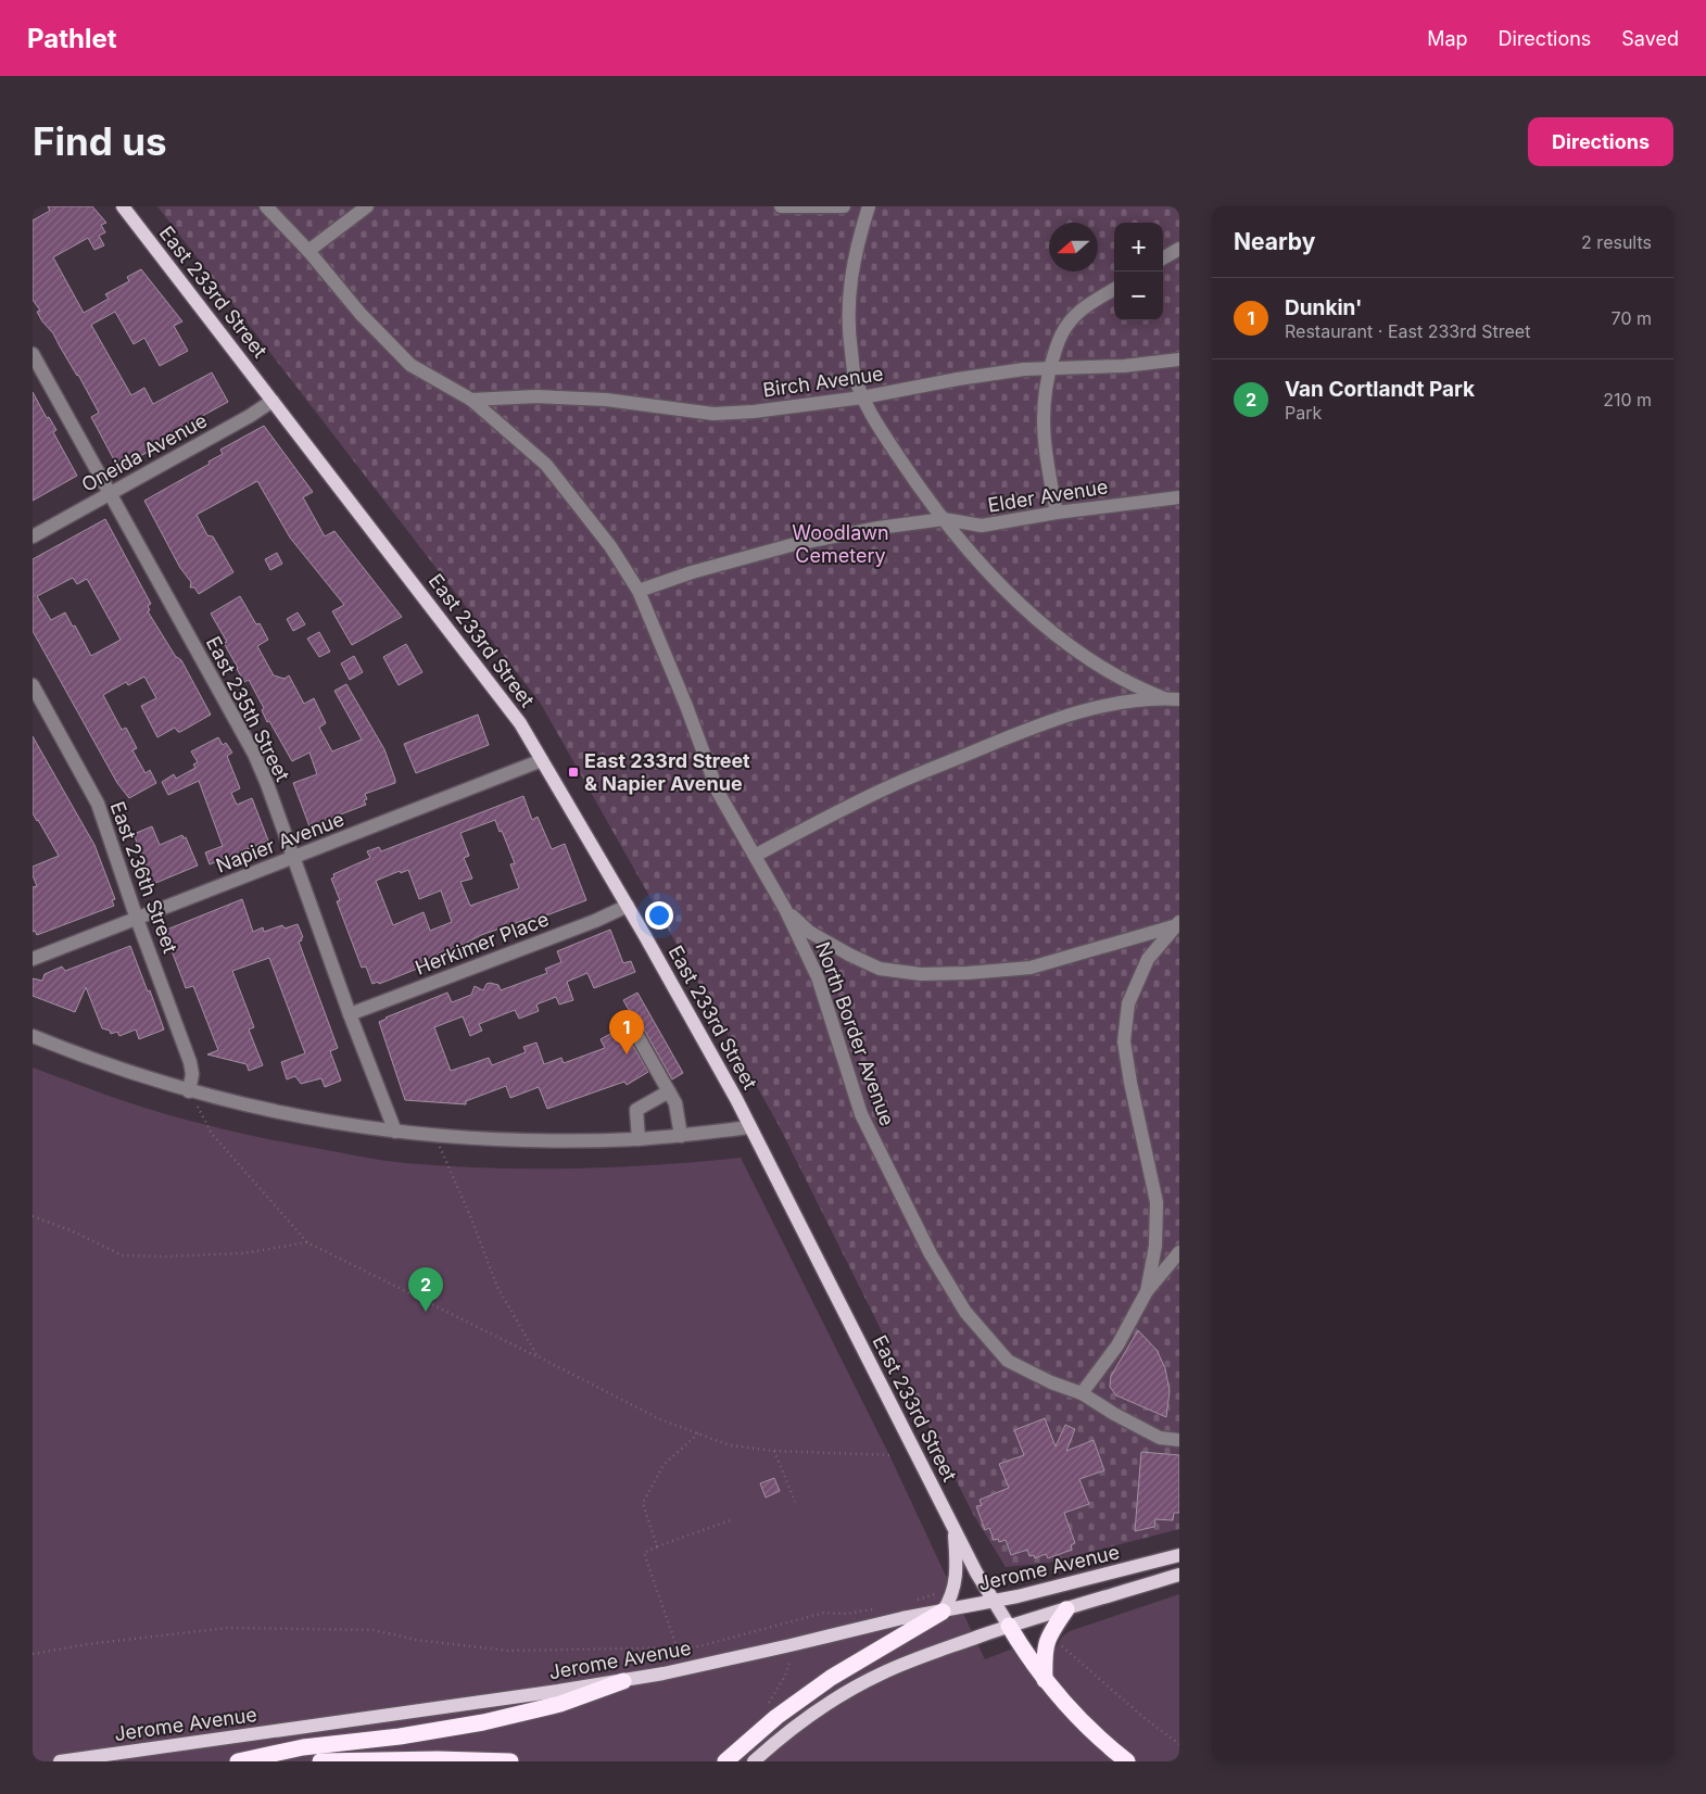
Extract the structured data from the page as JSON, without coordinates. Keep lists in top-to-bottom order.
{
  "streets": {
    "main road": ["East 233rd Street", "Jerome Avenue"],
    "street": [
      "Birch Avenue",
      "Oneida Avenue",
      "Elder Avenue",
      "East 235th Street",
      "Napier Avenue",
      "East 236th Street",
      "Herkimer Place",
      "North Border Avenue"
    ]
  },
  "crossings": [
    ["East 233rd Street", "Oneida Avenue"],
    ["East 233rd Street", "Napier Avenue"],
    ["East 233rd Street", "Herkimer Place"],
    ["East 233rd Street", "Jerome Avenue"],
    ["Birch Avenue", "North Border Avenue"],
    ["Oneida Avenue", "East 235th Street"],
    ["Elder Avenue", "North Border Avenue"],
    ["East 235th Street", "Napier Avenue"],
    ["East 235th Street", "Herkimer Place"],
    ["Napier Avenue", "East 236th Street"]
  ],
  "parks": ["Woodlawn Cemetery"],
  "places": {
    "transit": ["East 233rd Street & Napier Avenue"]
  },
  "north": "left",
  "page": {
    "header": "Pathlet",
    "nav": ["Map", "Directions", "Saved"],
    "buttons": "Directions",
    "title": "Find us",
    "heading": ["Nearby", "2 results"],
    "map_buttons": ["+", "−"],
    "list": [
      {
        "mark": "1",
        "name": "Dunkin'",
        "note": "Restaurant · East 233rd Street",
        "value": "70 m"
      },
      {
        "mark": "2",
        "name": "Van Cortlandt Park",
        "note": "Park",
        "value": "210 m"
      }
    ],
    "pins": ["1", "2"]
  }
}
